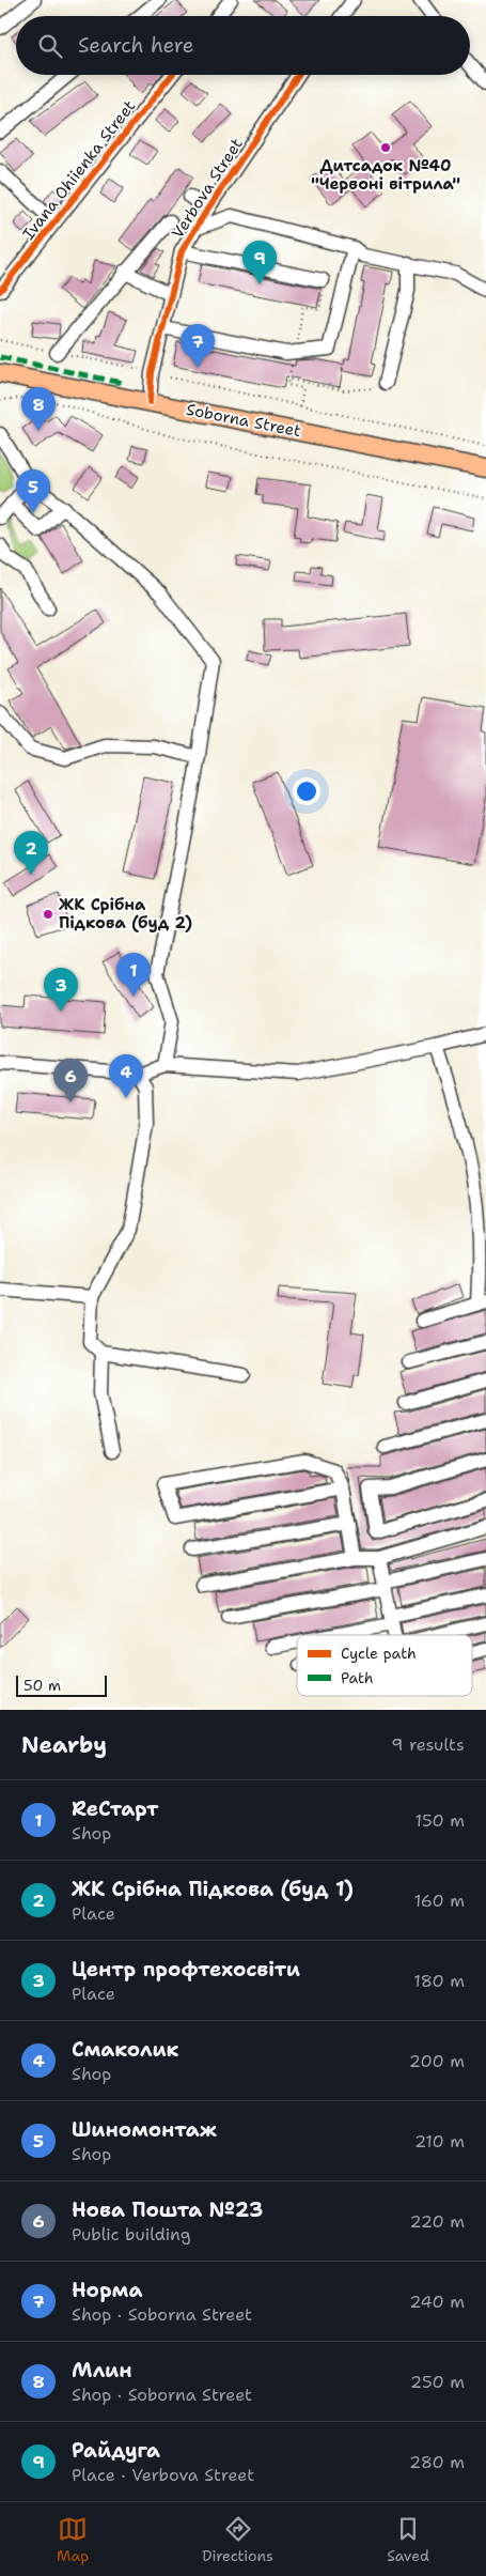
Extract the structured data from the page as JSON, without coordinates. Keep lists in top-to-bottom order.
{
  "streets": {
    "main road": ["Soborna Street"],
    "street": ["Ivana Ohiienka Street", "Verbova Street"]
  },
  "crossings": [
    ["Verbova Street", "Soborna Street"]
  ],
  "places": ["Дитсадок №40 \"Червоні вітрила\"", "ЖК Срібна Підкова (буд 2)"],
  "legend": ["Cycle path", "Path"],
  "scale_bar": "50 m",
  "page": {
    "search": "Search here",
    "pins": [
      "9",
      "7",
      "8",
      "5",
      "2",
      "1",
      "3",
      "4",
      "6"
    ],
    "scale": "50 m",
    "heading": ["Nearby", "9 results"],
    "list": [
      {
        "mark": "1",
        "name": "ReСтарт",
        "note": "Shop",
        "value": "150 m"
      },
      {
        "mark": "2",
        "name": "ЖК Срібна Підкова (буд 1)",
        "note": "Place",
        "value": "160 m"
      },
      {
        "mark": "3",
        "name": "Центр профтехосвіти",
        "note": "Place",
        "value": "180 m"
      },
      {
        "mark": "4",
        "name": "Смаколик",
        "note": "Shop",
        "value": "200 m"
      },
      {
        "mark": "5",
        "name": "Шиномонтаж",
        "note": "Shop",
        "value": "210 m"
      },
      {
        "mark": "6",
        "name": "Нова Пошта №23",
        "note": "Public building",
        "value": "220 m"
      },
      {
        "mark": "7",
        "name": "Норма",
        "note": "Shop · Soborna Street",
        "value": "240 m"
      },
      {
        "mark": "8",
        "name": "Млин",
        "note": "Shop · Soborna Street",
        "value": "250 m"
      },
      {
        "mark": "9",
        "name": "Райдуга",
        "note": "Place · Verbova Street",
        "value": "280 m"
      }
    ],
    "nav": ["Map", "Directions", "Saved"]
  }
}
